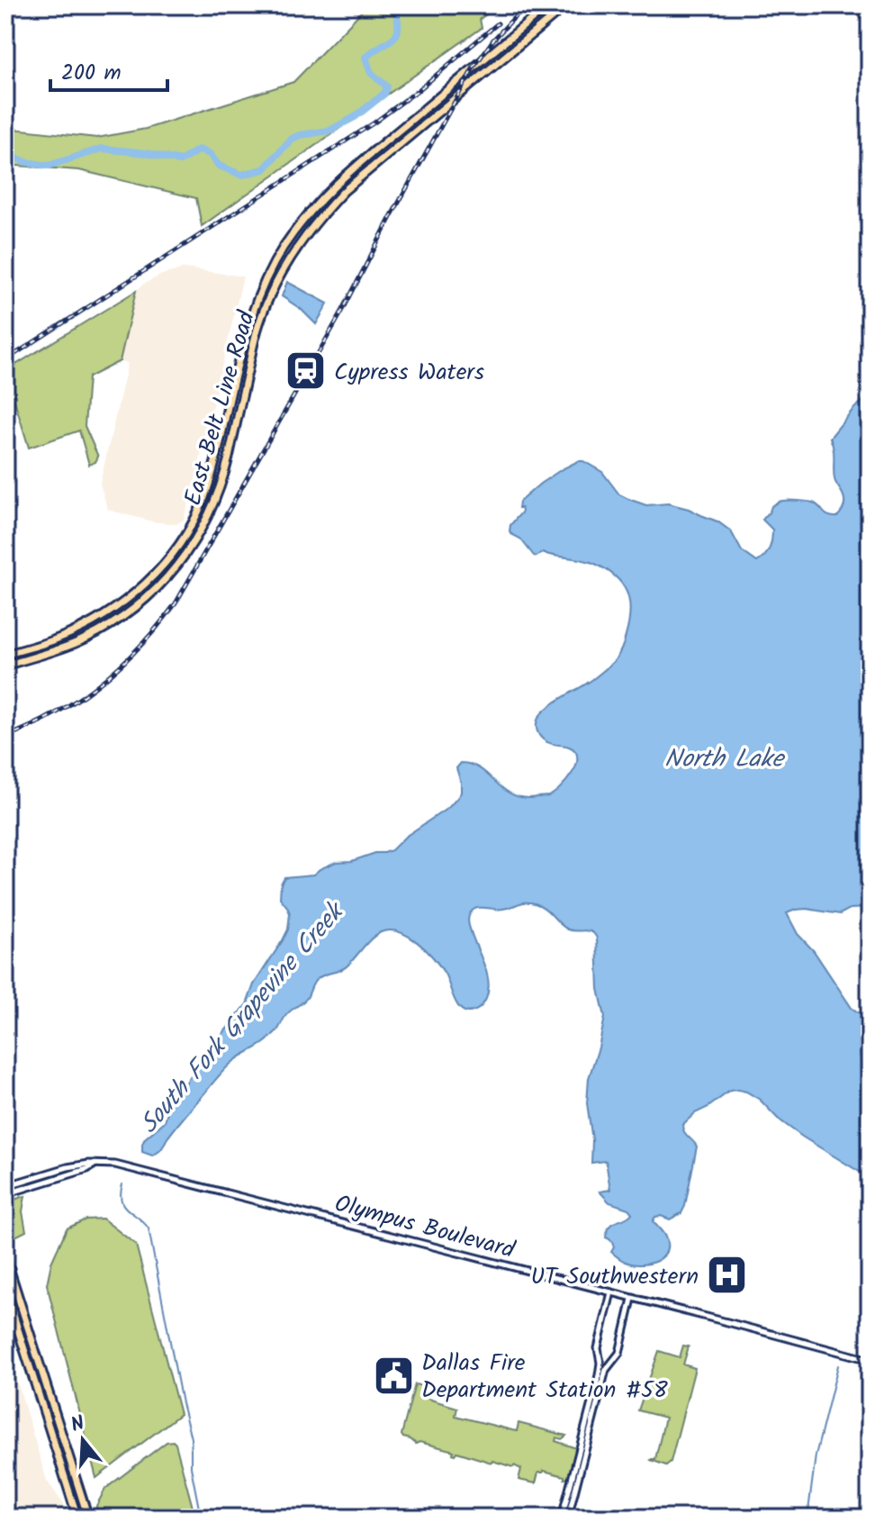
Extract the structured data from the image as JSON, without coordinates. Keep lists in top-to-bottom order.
{
  "streets": {
    "main road": ["East Belt Line Road"],
    "street": ["Olympus Boulevard"]
  },
  "water": ["North Lake", "South Fork Grapevine Creek"],
  "places": {
    "station": ["Cypress Waters"],
    "hospital": ["UT Southwestern"],
    "public building": ["Dallas Fire Department Station #58"]
  },
  "scale_bar": "200 m",
  "north": "top"
}
